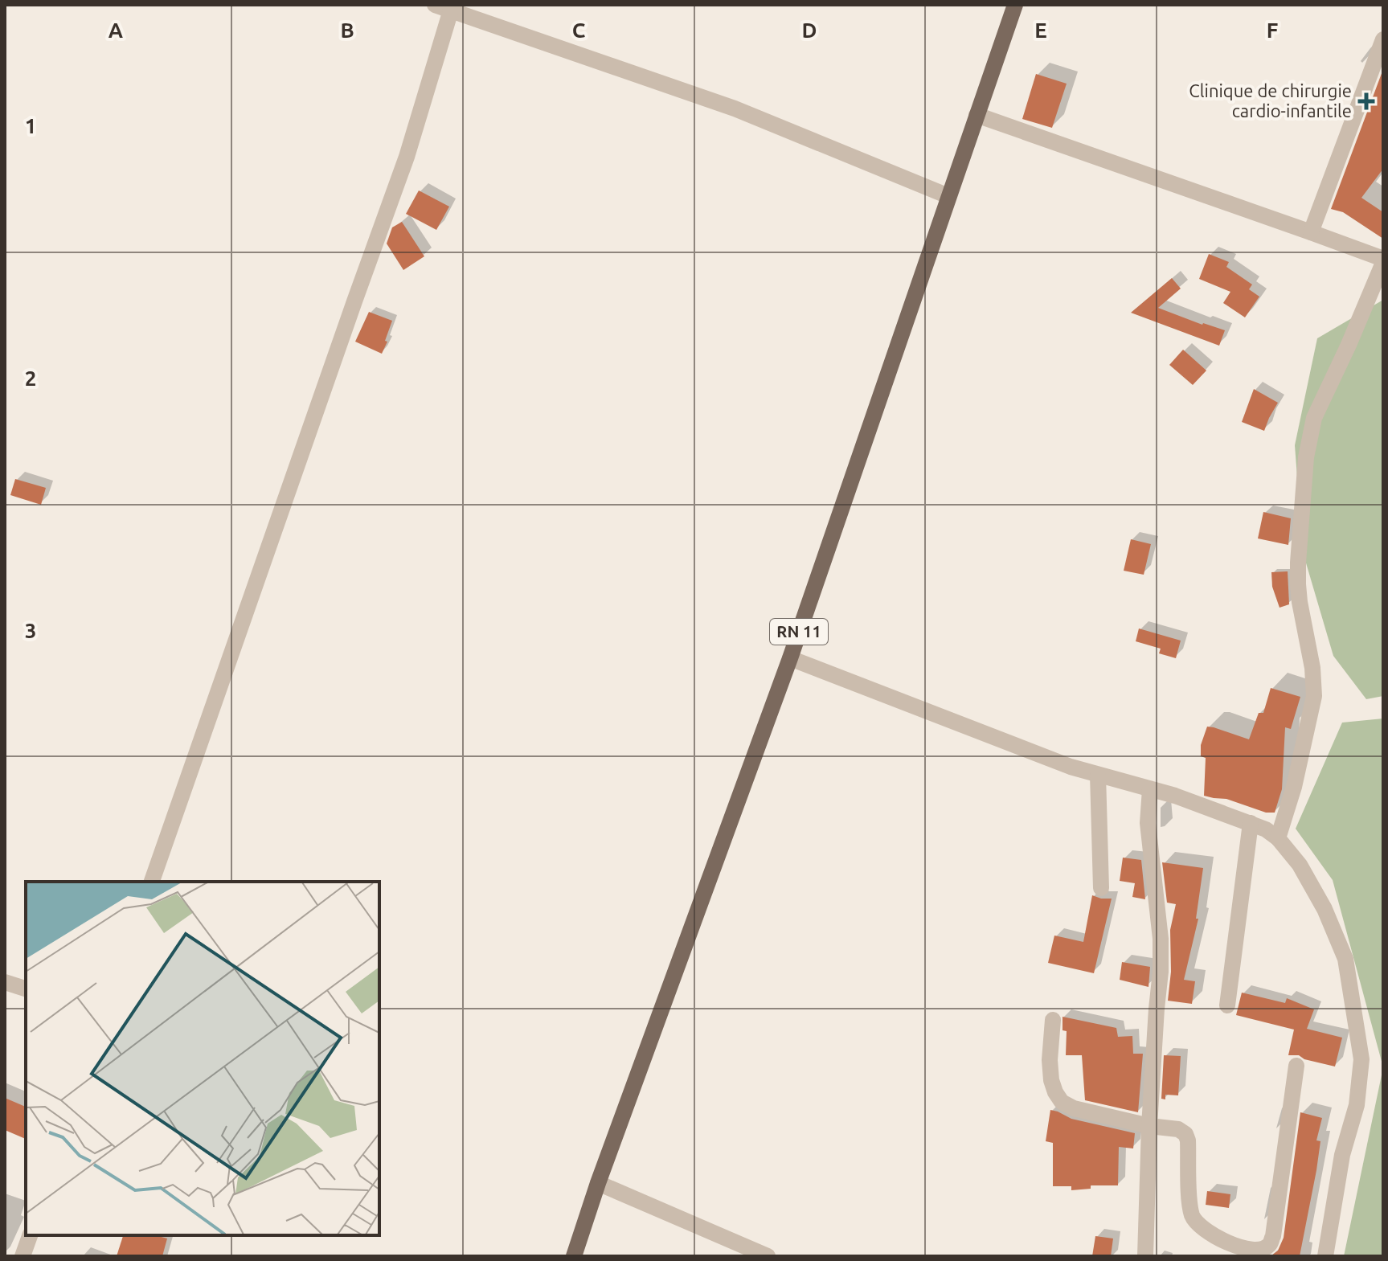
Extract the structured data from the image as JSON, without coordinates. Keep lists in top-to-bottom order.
{
  "streets": {
    "main road": ["RN 11"]
  },
  "places": {
    "health": ["Clinique de chirurgie cardio-infantile"]
  },
  "grid": {
    "columns": [
      "A",
      "B",
      "C",
      "D",
      "E",
      "F"
    ],
    "rows": ["1", "2", "3"]
  }
}
